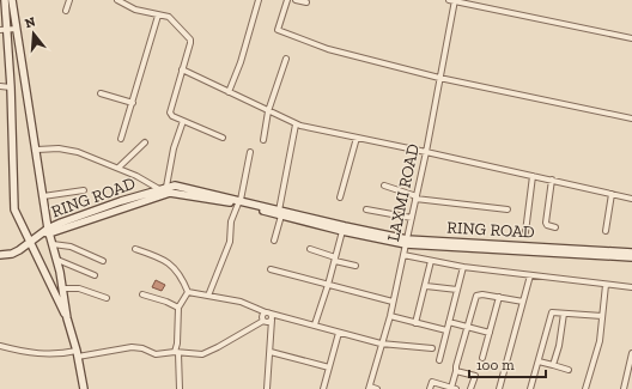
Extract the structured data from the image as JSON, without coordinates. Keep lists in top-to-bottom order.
{
  "streets": {
    "street": ["LAXMI ROAD", "RING ROAD"]
  },
  "crossings": [
    ["LAXMI ROAD", "RING ROAD"]
  ],
  "scale_bar": "100 m",
  "north": "top"
}
